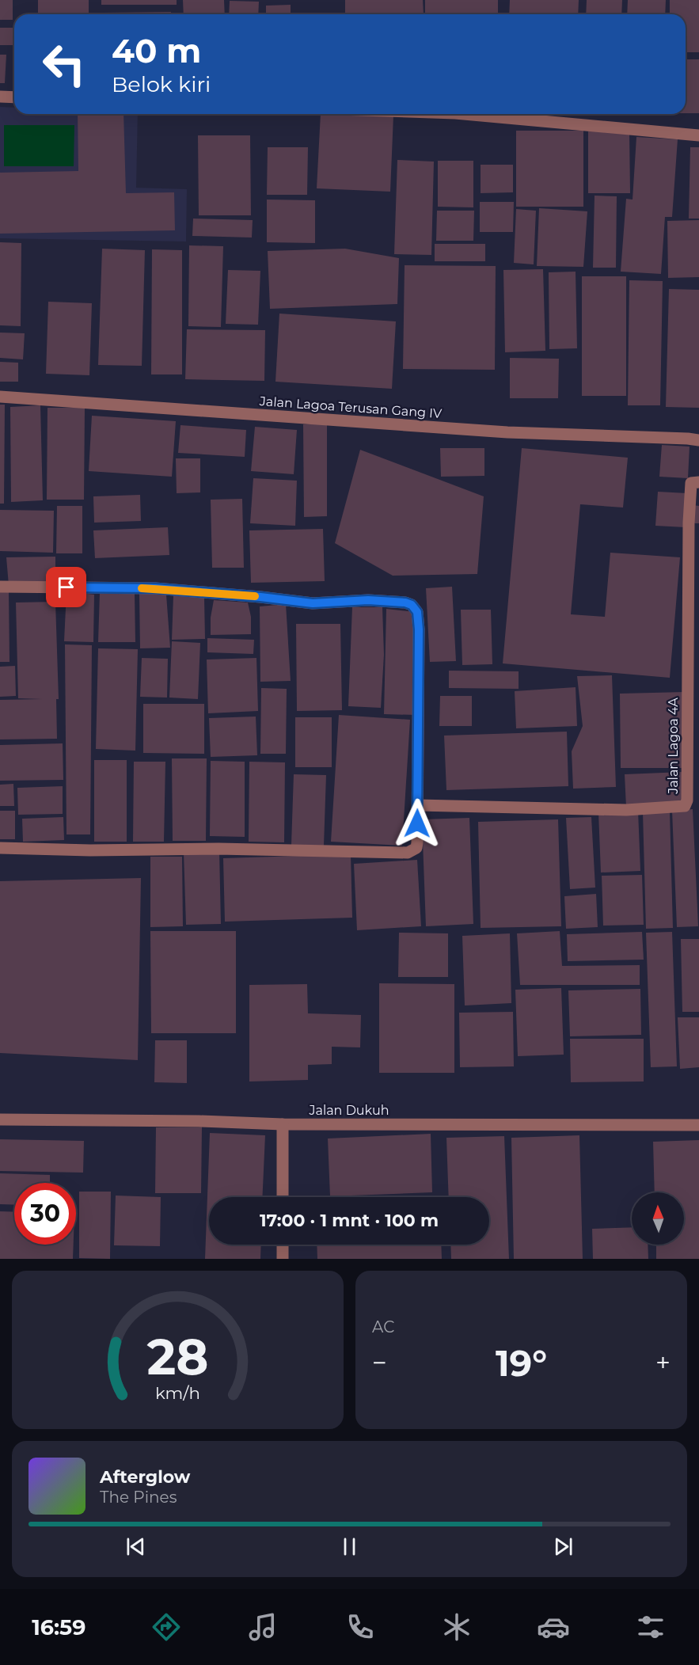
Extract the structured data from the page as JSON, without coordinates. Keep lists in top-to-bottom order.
{
  "streets": {
    "street": ["Jalan Lagoa Terusan Gang IV", "Jalan Lagoa 4A", "Jalan Dukuh"]
  },
  "north": "top",
  "page": {
    "turn": ["40 m", "Belok kiri"],
    "limit": "30",
    "trip": "17:00 · 1 mnt · 100 m",
    "tile": "AC",
    "heat": ["−", "19°", "+"],
    "song": ["Afterglow", "The Pines"],
    "tabs": "16:59",
    "gauge": ["28", "km/h"]
  }
}
